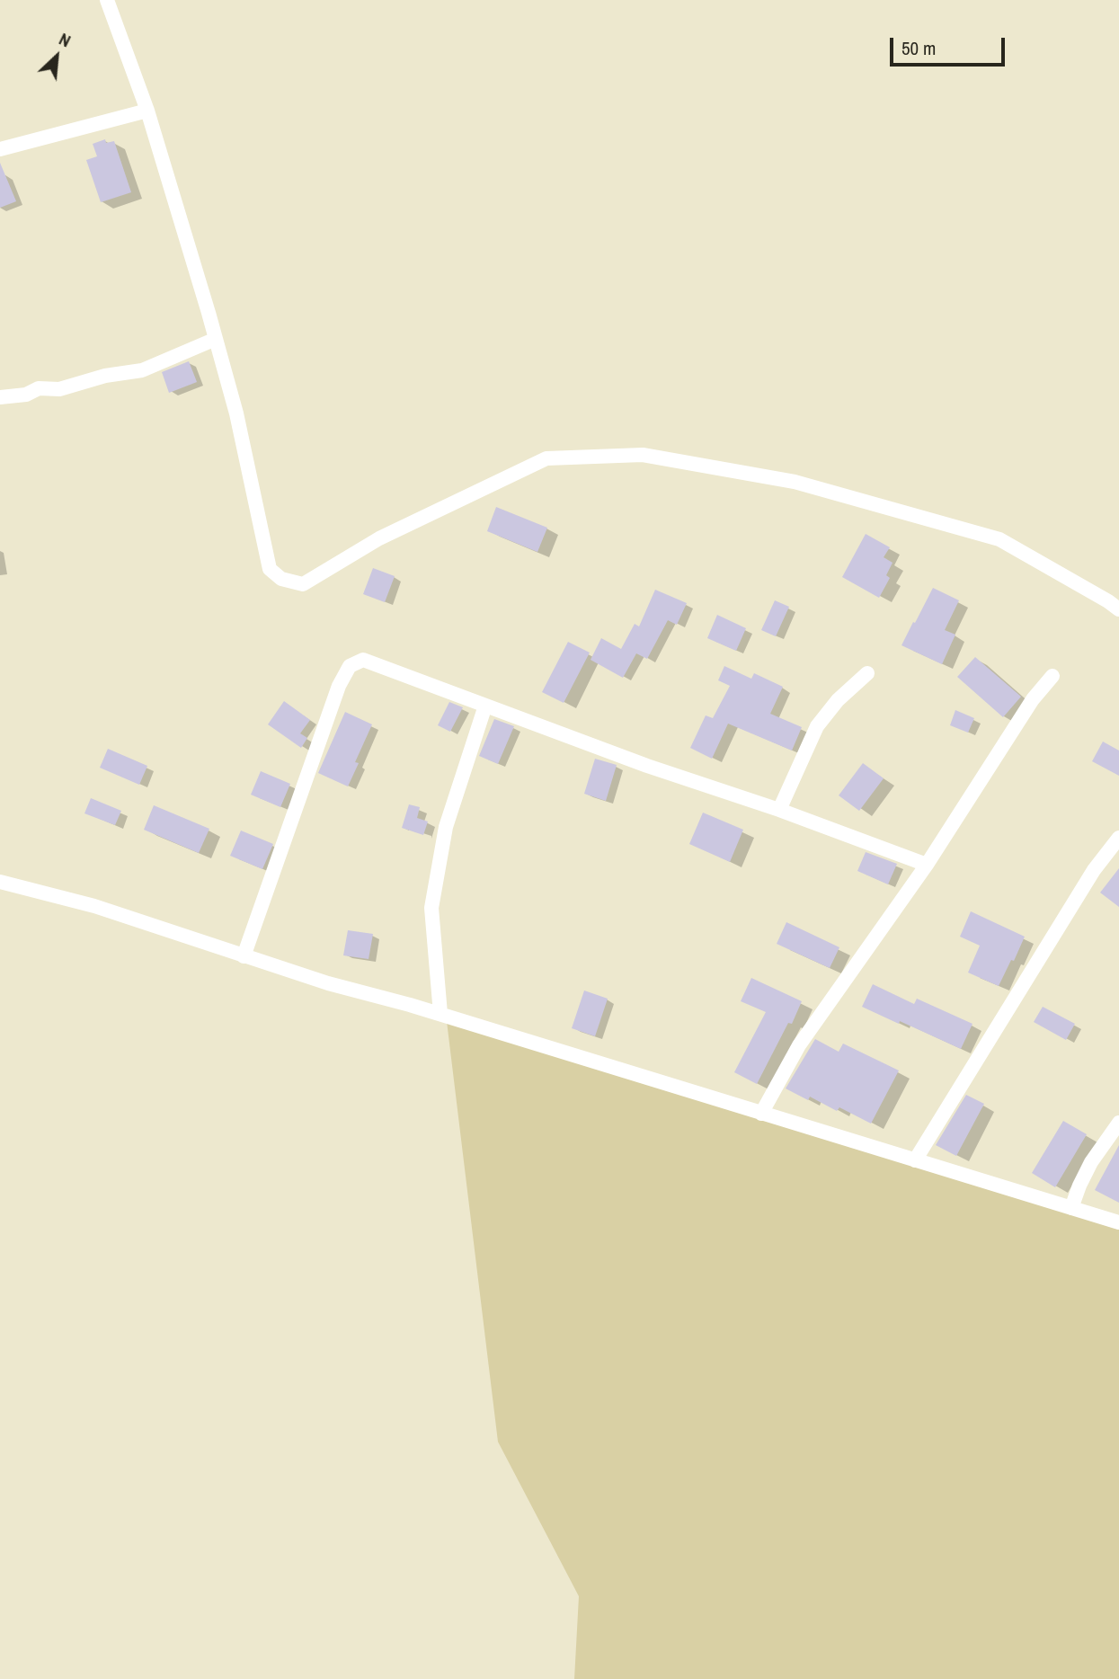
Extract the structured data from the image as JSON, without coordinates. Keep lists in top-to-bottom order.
{
  "scale_bar": "50 m",
  "north": "top right"
}
